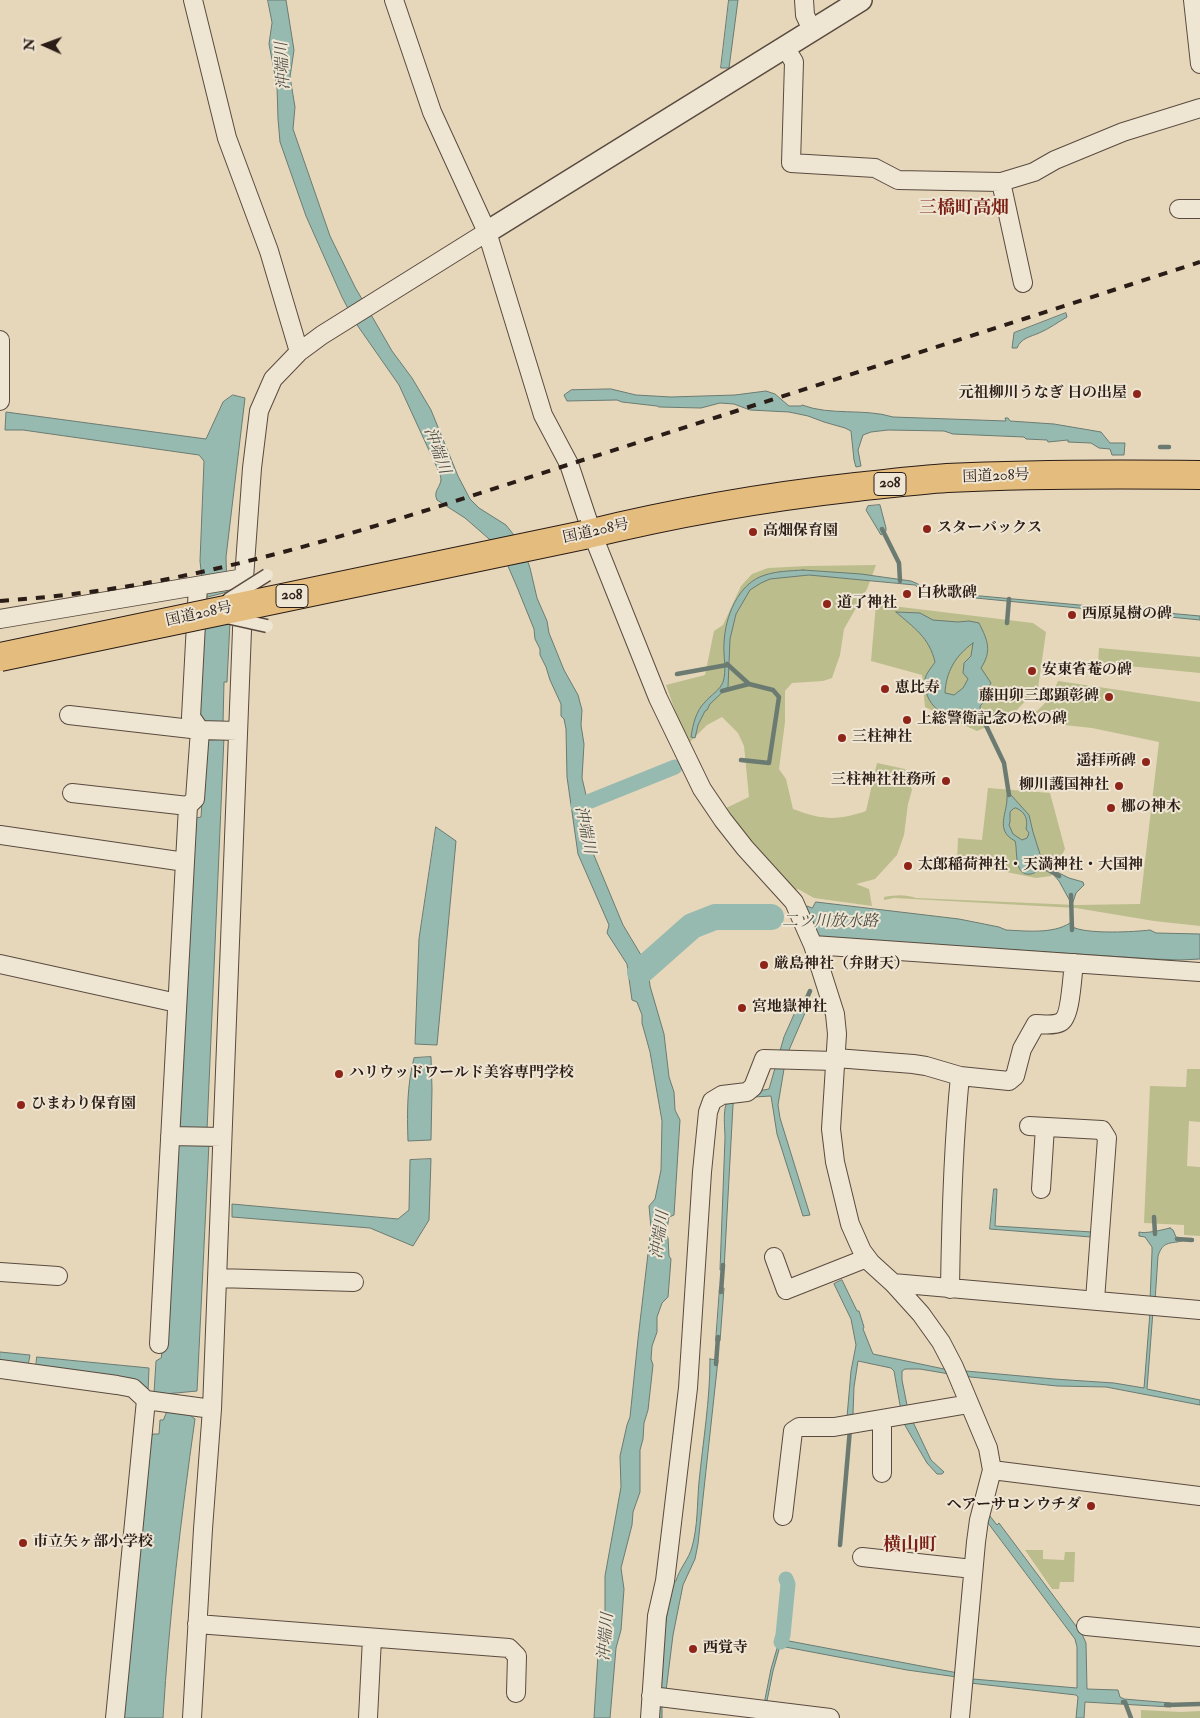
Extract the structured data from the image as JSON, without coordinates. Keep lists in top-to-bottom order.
{
  "streets": {
    "highway": ["国道208号", "208"]
  },
  "districts": ["三橋町高畑", "横山町"],
  "water": ["沖端川", "二ツ川放水路"],
  "places": [
    "元祖柳川うなぎ 日の出屋",
    "スターバックス",
    "高畑保育園",
    "白秋歌碑",
    "道了神社",
    "西原晁樹の碑",
    "安東省菴の碑",
    "恵比寿",
    "藤田卯三郎顕彰碑",
    "上総警衛記念の松の碑",
    "三柱神社",
    "遥拝所碑",
    "三柱神社社務所",
    "柳川護国神社",
    "梛の神木",
    "太郎稲荷神社・天満神社・大国神",
    "厳島神社（弁財天）",
    "宮地嶽神社",
    "ハリウッドワールド美容専門学校",
    "ひまわり保育園",
    "ヘアーサロンウチダ",
    "市立矢ヶ部小学校",
    "西覚寺"
  ],
  "north": "left"
}
